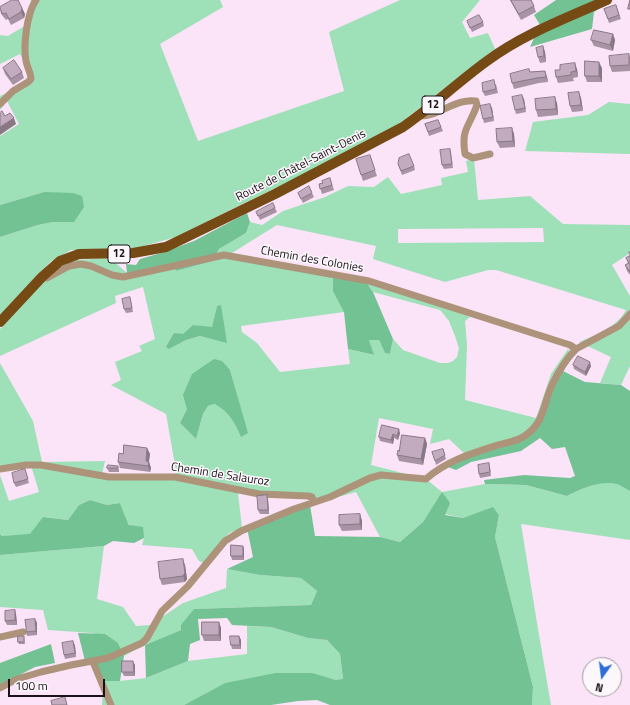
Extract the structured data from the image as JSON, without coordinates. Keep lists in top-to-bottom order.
{
  "streets": {
    "main road": ["12", "Route de Châtel-Saint-Denis"],
    "street": ["Chemin des Colonies", "Chemin de Salauroz"]
  },
  "crossings": [
    ["Route de Châtel-Saint-Denis", "Chemin des Colonies"]
  ],
  "scale_bar": "100 m",
  "north": "bottom"
}
